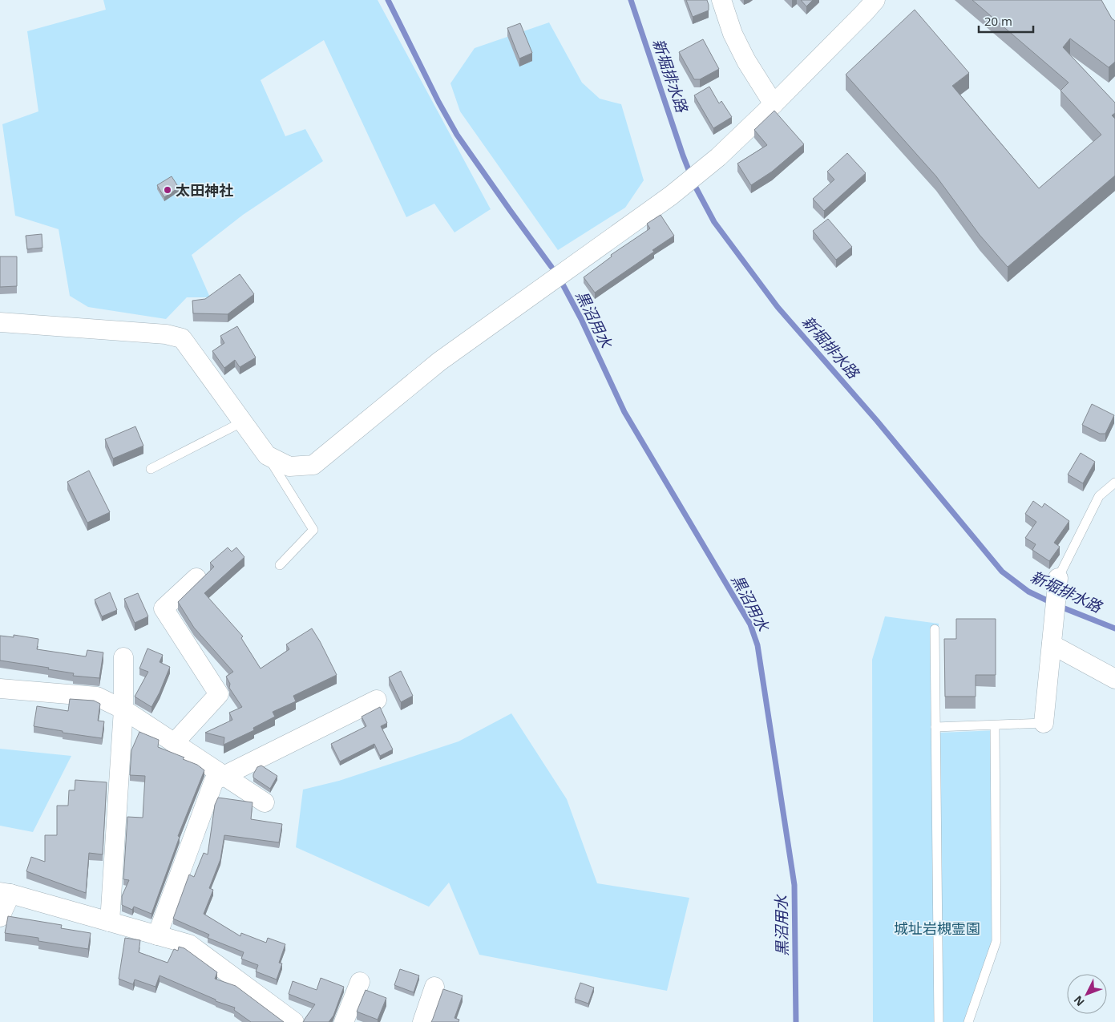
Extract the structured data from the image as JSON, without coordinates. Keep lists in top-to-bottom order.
{
  "water": ["新堀排水路", "黒沼用水"],
  "parks": ["城址岩槻霊園"],
  "places": ["太田神社"],
  "scale_bar": "20 m",
  "north": "bottom left"
}
